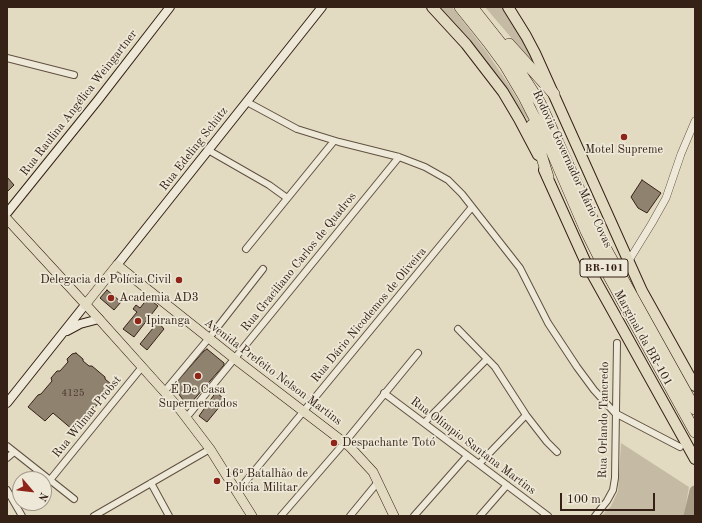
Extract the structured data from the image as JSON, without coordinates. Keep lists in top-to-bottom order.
{
  "streets": {
    "highway": ["Rodovia Governador Mário Covas", "BR-101", "Marginal da BR-101"],
    "main road": ["Rua Raulina Angélica Weingartner", "Rua Edeling Schütz", "Avenida Prefeito Nelson Martins"],
    "street": [
      "Rua Graciliano Carlos de Quadros",
      "Rua Dário Nicodemos de Oliveira",
      "Rua Wilmar Probst",
      "Rua Orlando Tancredo",
      "Rua Olímpio Santana Martins"
    ]
  },
  "crossings": [
    ["Rua Edeling Schütz", "Avenida Prefeito Nelson Martins"],
    ["Rua Graciliano Carlos de Quadros", "Avenida Prefeito Nelson Martins"],
    ["Rua Dário Nicodemos de Oliveira", "Avenida Prefeito Nelson Martins"]
  ],
  "places": [
    "Motel Supreme",
    "Delegacia de Polícia Civil",
    "Academia AD3",
    "Ipiranga",
    "É De Casa Supermercados",
    "Despachante Totó",
    "16º Batalhão de Polícia Militar"
  ],
  "house_numbers": ["4125"],
  "scale_bar": "100 m",
  "north": "bottom right"
}
